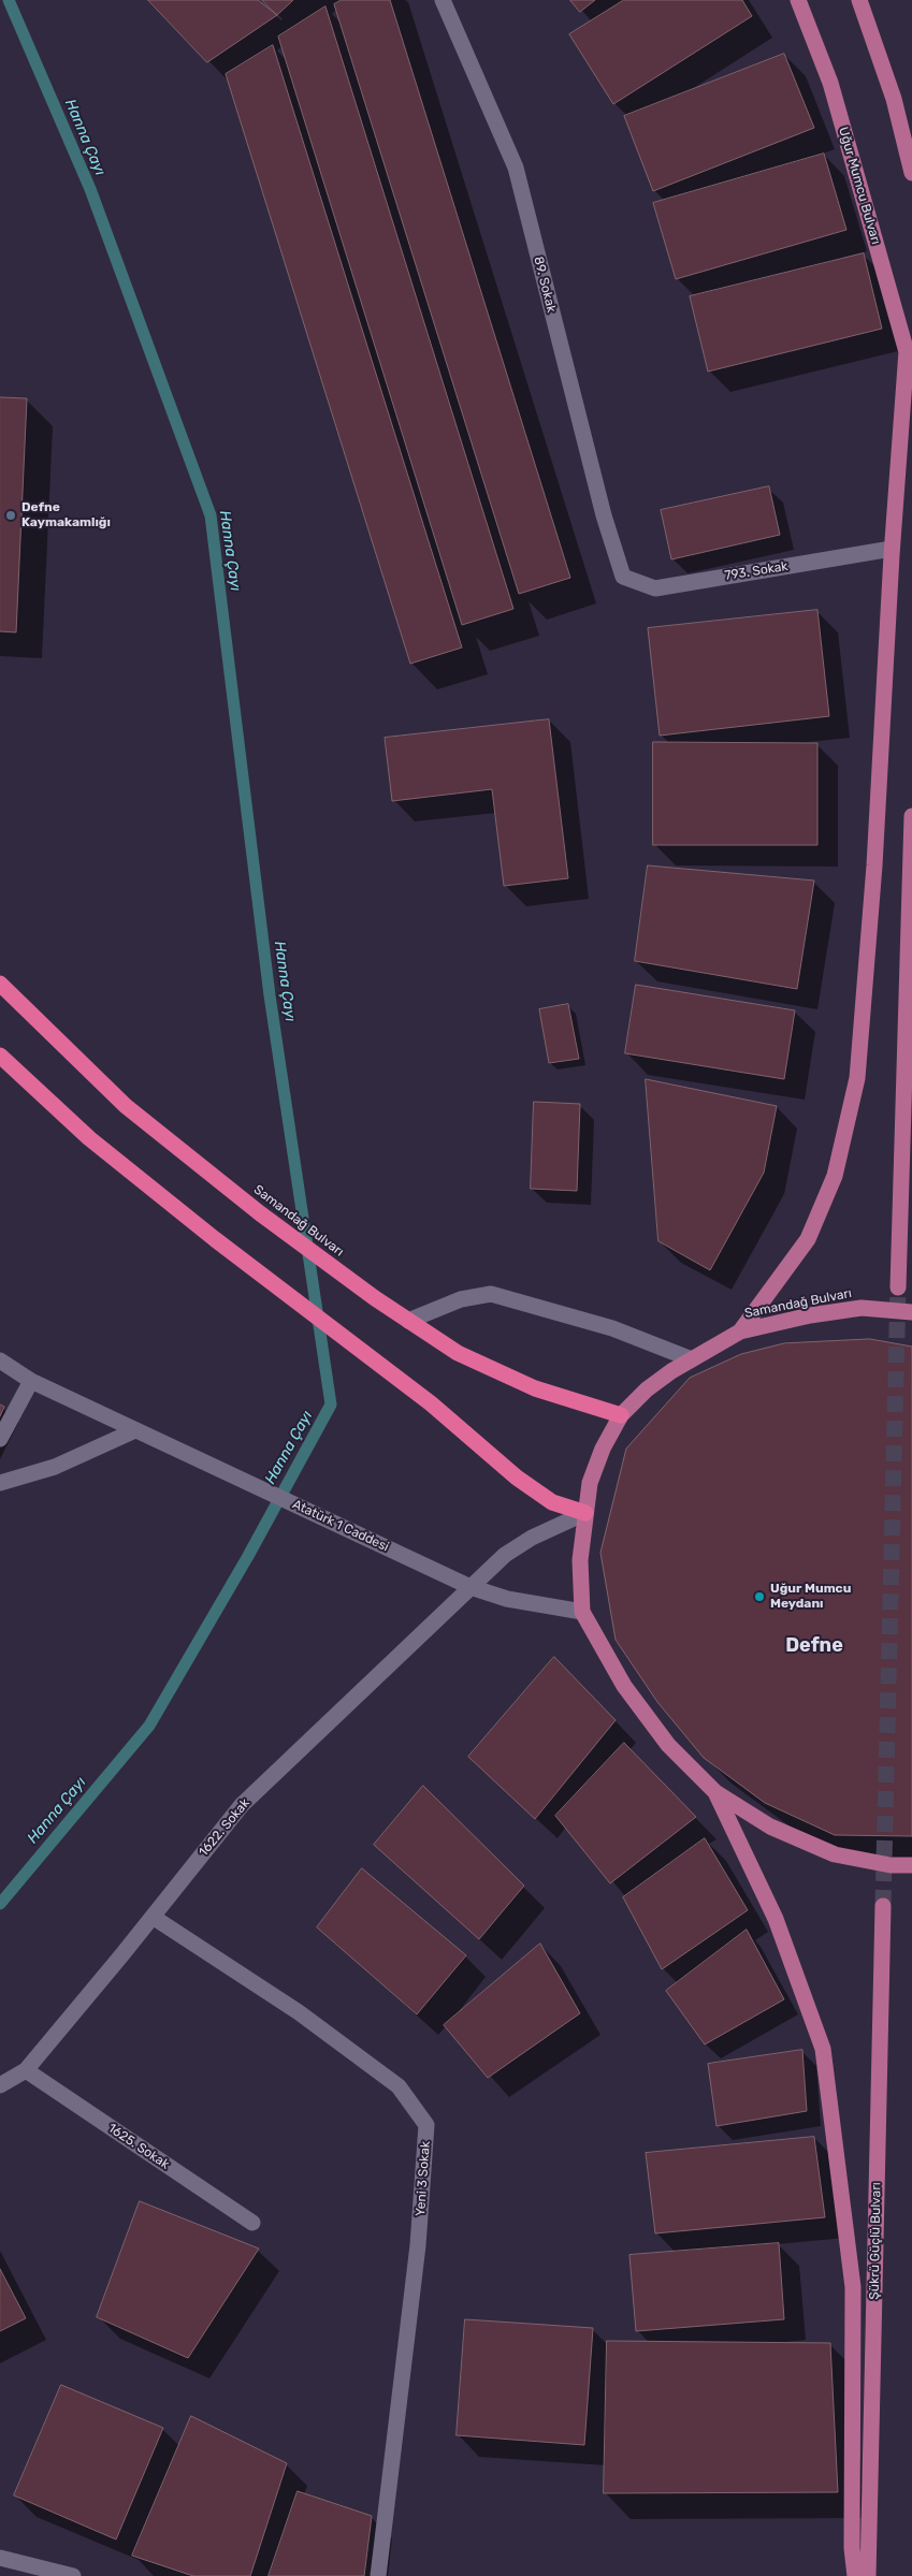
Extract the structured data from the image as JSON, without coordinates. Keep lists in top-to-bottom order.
{
  "streets": {
    "highway": ["Samandağ Bulvarı"],
    "main road": ["Uğur Mumcu Bulvarı", "Şükrü Güçlü Bulvarı"],
    "street": [
      "89. Sokak",
      "793. Sokak",
      "Atatürk 1 Caddesi",
      "1622. Sokak",
      "1625. Sokak",
      "Yeni 3 Sokak"
    ]
  },
  "crossings": [
    ["89. Sokak", "793. Sokak"],
    ["Atatürk 1 Caddesi", "1622. Sokak"],
    ["1622. Sokak", "1625. Sokak"],
    ["1622. Sokak", "Yeni 3 Sokak"]
  ],
  "districts": ["Defne"],
  "water": ["Hanna Çayı"],
  "places": ["Defne Kaymakamlığı", "Uğur Mumcu Meydanı"]
}
